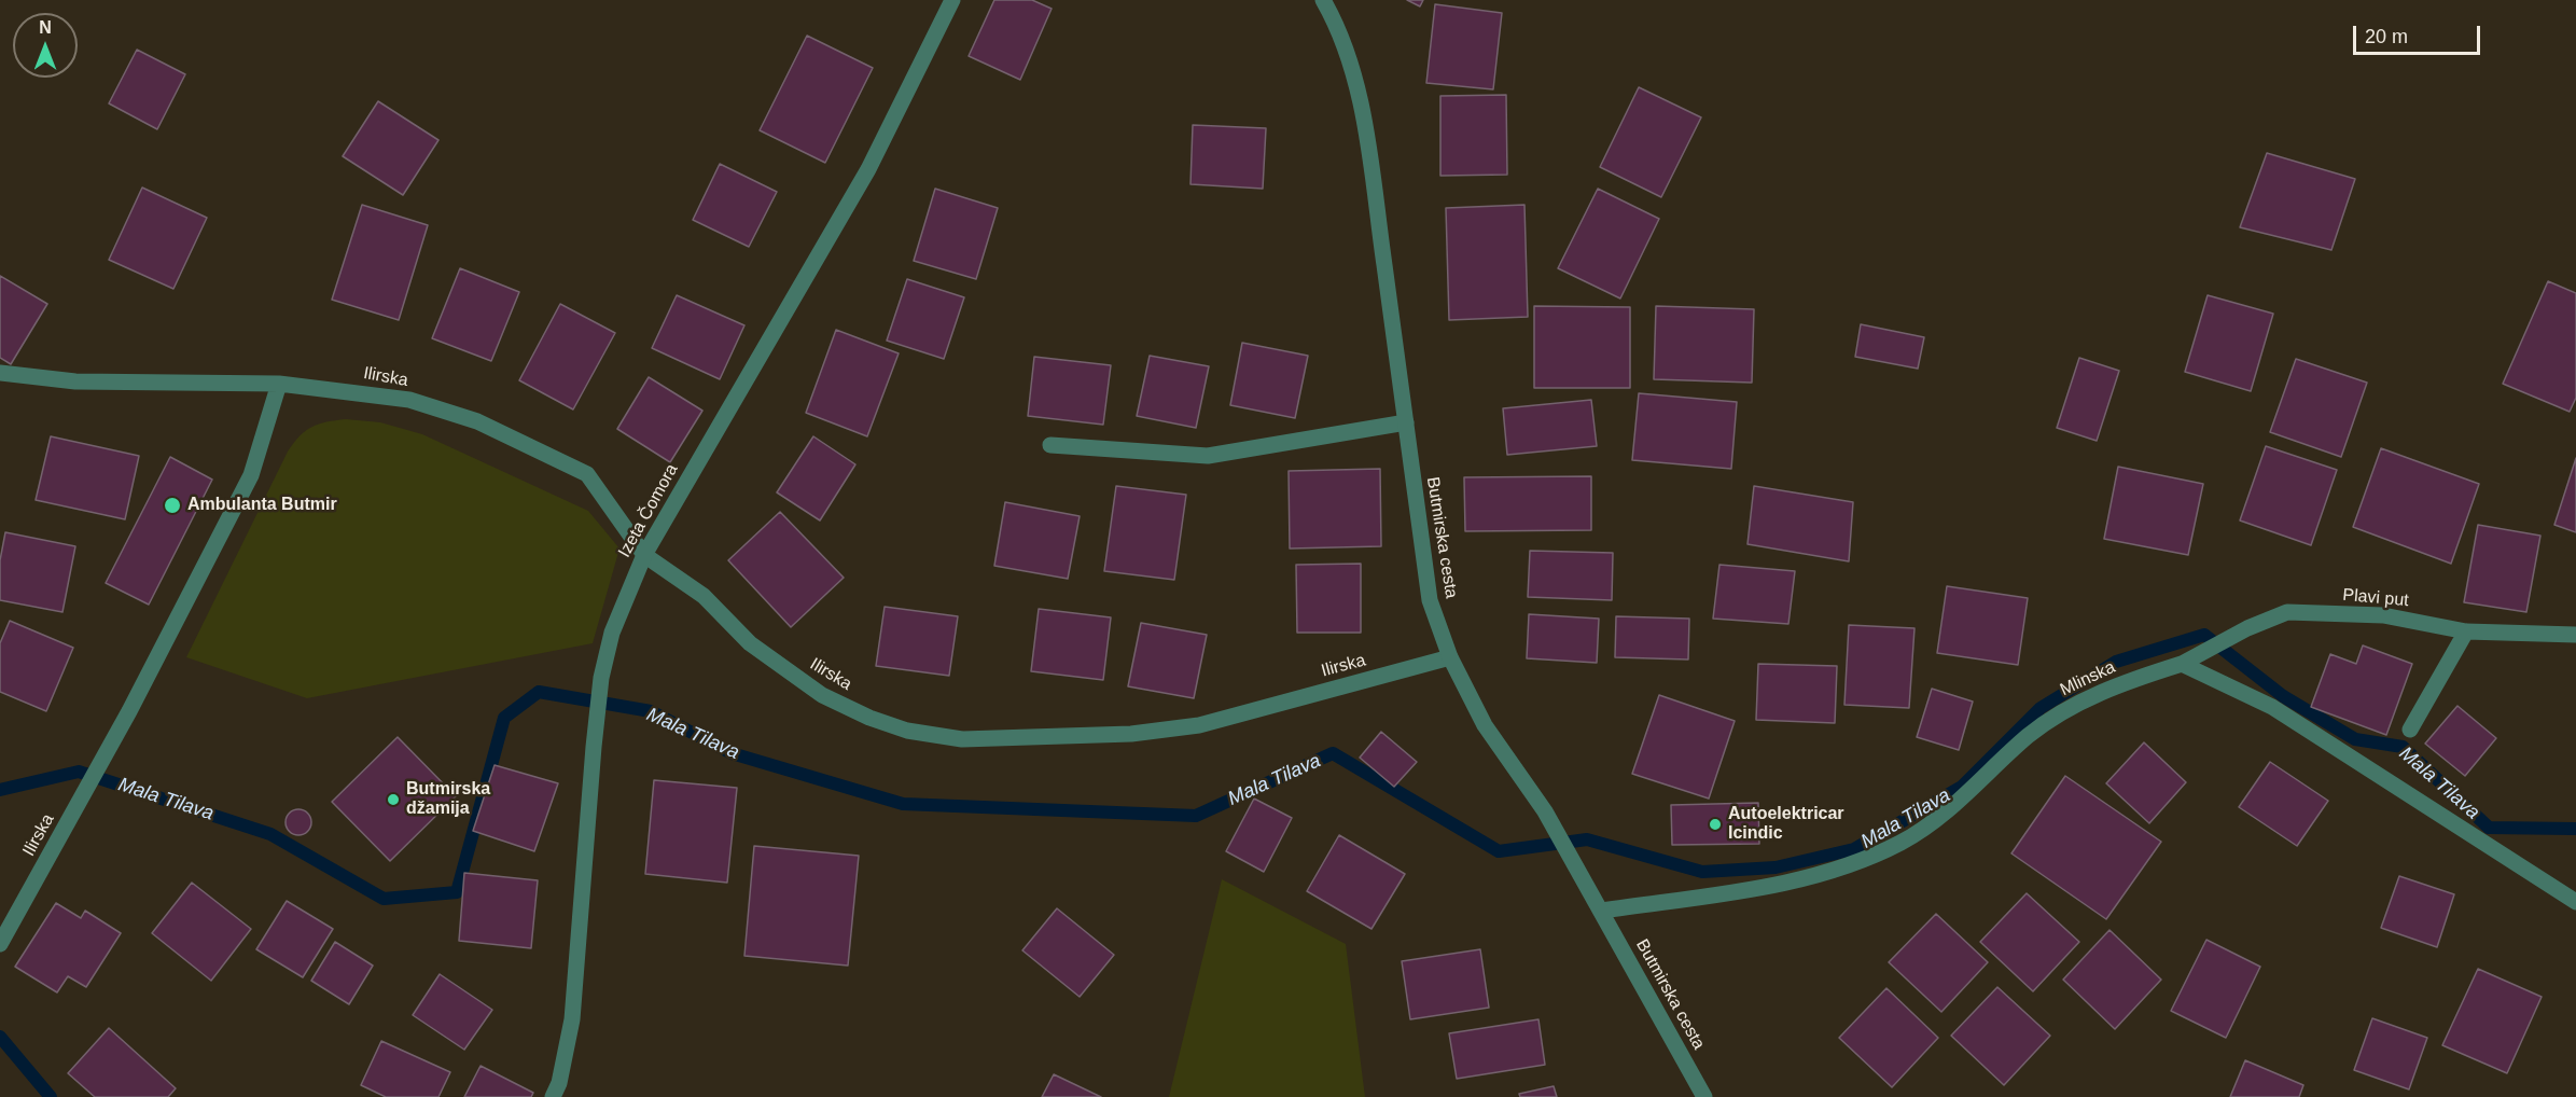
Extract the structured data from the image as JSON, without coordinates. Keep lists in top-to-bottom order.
{
  "streets": {
    "street": [
      "Ilirska",
      "Izeta Čomora",
      "Butmirska cesta",
      "Plavi put",
      "Mlinska"
    ]
  },
  "crossings": [
    ["Ilirska", "Izeta Čomora"],
    ["Ilirska", "Butmirska cesta"],
    ["Butmirska cesta", "Mlinska"],
    ["Plavi put", "Mlinska"]
  ],
  "water": ["Mala Tilava"],
  "places": ["Ambulanta Butmir", "Butmirska džamija", "Autoelektricar Icindic"],
  "scale_bar": "20 m",
  "north": "top"
}
